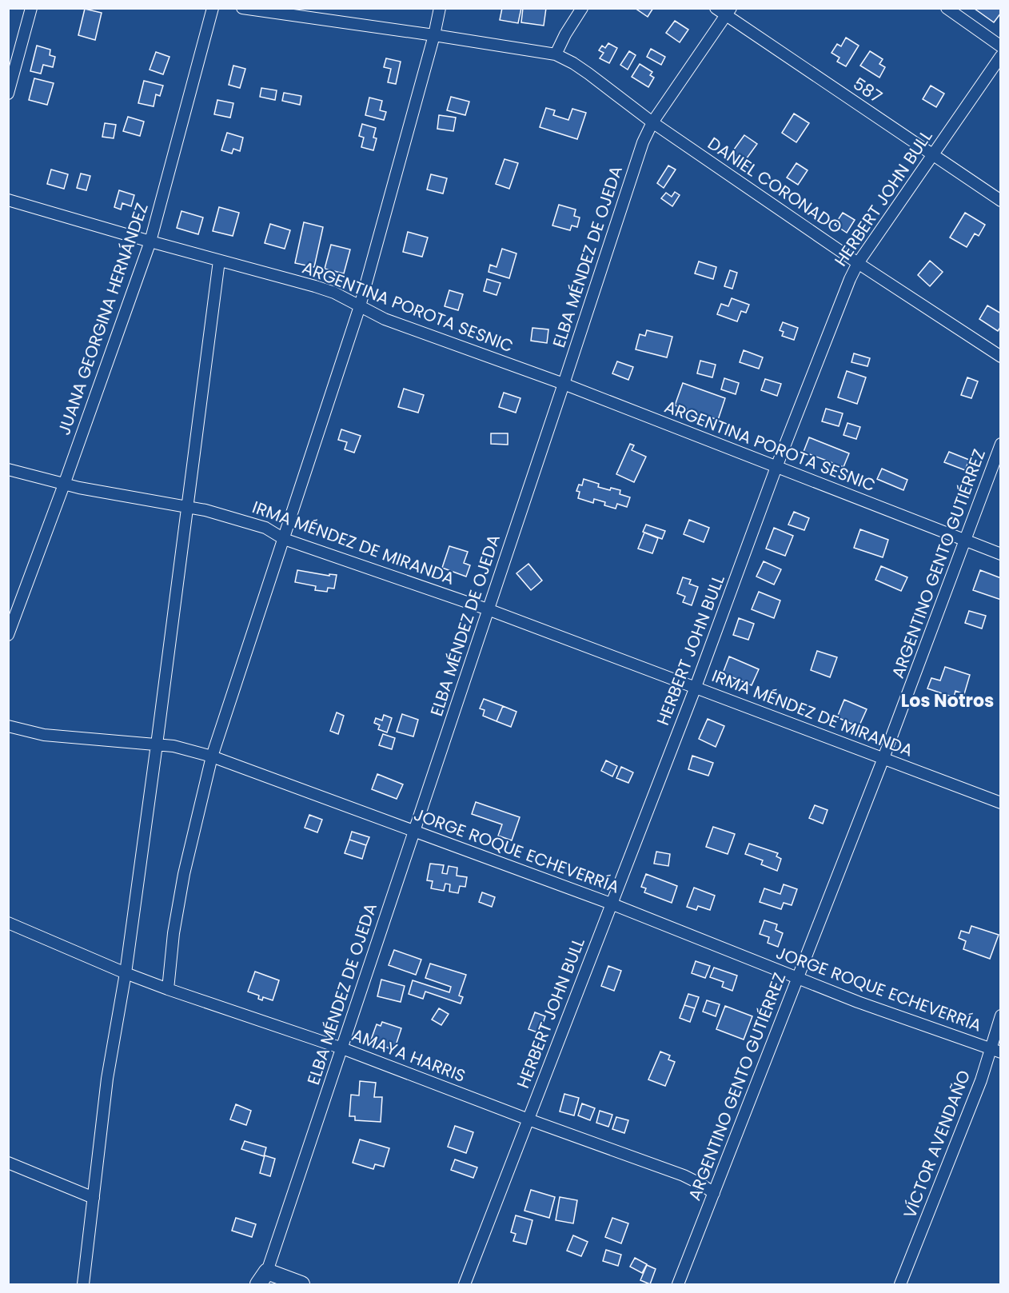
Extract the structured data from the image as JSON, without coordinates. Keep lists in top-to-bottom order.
{
  "streets": {
    "street": [
      "587",
      "DANIEL CORONADO",
      "HERBERT JOHN BULL",
      "ELBA MÉNDEZ DE OJEDA",
      "ARGENTINA POROTA SESNIC",
      "JUANA GEORGINA HERNÁNDEZ",
      "IRMA MÉNDEZ DE MIRANDA",
      "ARGENTINO GENTO GUTIÉRREZ",
      "JORGE ROQUE ECHEVERRÍA",
      "AMAYA HARRIS",
      "VÍCTOR AVENDAÑO"
    ]
  },
  "crossings": [
    ["587", "HERBERT JOHN BULL"],
    ["587", "ELBA MÉNDEZ DE OJEDA"],
    ["DANIEL CORONADO", "HERBERT JOHN BULL"],
    ["DANIEL CORONADO", "ELBA MÉNDEZ DE OJEDA"],
    ["HERBERT JOHN BULL", "ARGENTINA POROTA SESNIC"],
    ["HERBERT JOHN BULL", "IRMA MÉNDEZ DE MIRANDA"],
    ["HERBERT JOHN BULL", "JORGE ROQUE ECHEVERRÍA"],
    ["HERBERT JOHN BULL", "AMAYA HARRIS"],
    ["ELBA MÉNDEZ DE OJEDA", "ARGENTINA POROTA SESNIC"],
    ["ELBA MÉNDEZ DE OJEDA", "IRMA MÉNDEZ DE MIRANDA"],
    ["ELBA MÉNDEZ DE OJEDA", "JORGE ROQUE ECHEVERRÍA"],
    ["ELBA MÉNDEZ DE OJEDA", "AMAYA HARRIS"],
    ["ARGENTINA POROTA SESNIC", "JUANA GEORGINA HERNÁNDEZ"],
    ["ARGENTINA POROTA SESNIC", "ARGENTINO GENTO GUTIÉRREZ"],
    ["JUANA GEORGINA HERNÁNDEZ", "IRMA MÉNDEZ DE MIRANDA"],
    ["IRMA MÉNDEZ DE MIRANDA", "ARGENTINO GENTO GUTIÉRREZ"],
    ["ARGENTINO GENTO GUTIÉRREZ", "JORGE ROQUE ECHEVERRÍA"],
    ["ARGENTINO GENTO GUTIÉRREZ", "AMAYA HARRIS"],
    ["JORGE ROQUE ECHEVERRÍA", "VÍCTOR AVENDAÑO"]
  ],
  "districts": ["Los Notros"]
}
